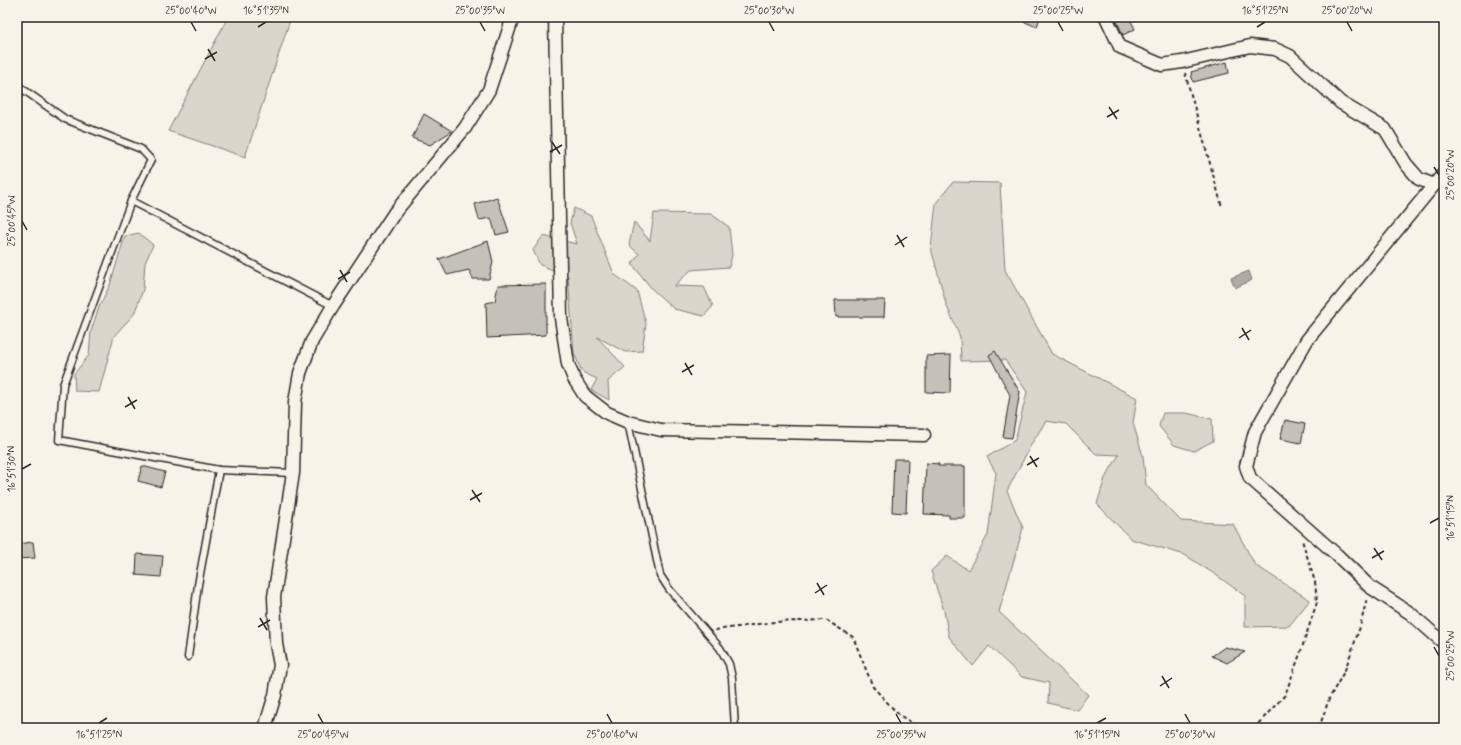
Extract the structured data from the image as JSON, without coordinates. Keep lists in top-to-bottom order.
{
  "coordinates": [
    "25°00'40\"W",
    "16°51'35\"N",
    "25°00'35\"W",
    "25°00'30\"W",
    "25°00'25\"W",
    "16°51'25\"N",
    "25°00'20\"W",
    "25°00'45\"W",
    "16°51'30\"N",
    "16°51'15\"N"
  ]
}
